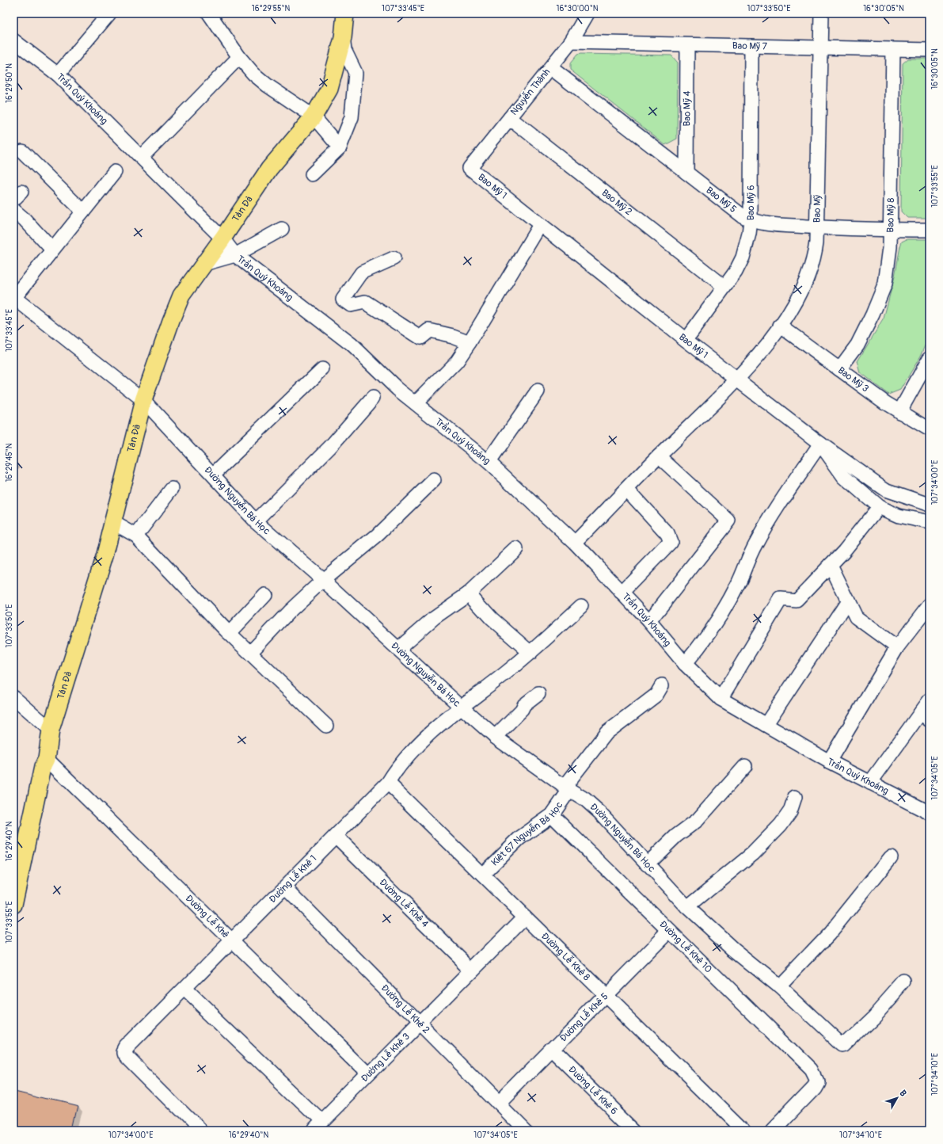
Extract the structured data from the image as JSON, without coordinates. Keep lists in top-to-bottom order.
{
  "streets": {
    "main road": ["Tản Đà"],
    "street": [
      "Bao Mỹ 7",
      "Nguyễn Thành",
      "Trần Quý Khoáng",
      "Bao Mỹ 4",
      "Bao Mỹ 1",
      "Bao Mỹ 5",
      "Bao Mỹ 6",
      "Bao Mỹ 2",
      "Bao Mỹ",
      "Bao Mỹ 8",
      "Bao Mỹ 3",
      "Đường Nguyễn Bá Học",
      "Kiệt 67 Nguyễn Bá Học",
      "Đường Lễ Khê 1",
      "Đường Lễ Khê 4",
      "Đường Lễ Khê",
      "Đường Lễ Khê 10",
      "Đường Lễ Khê 8",
      "Đường Lễ Khê 2",
      "Đường Lễ Khê 5",
      "Đường Lễ Khê 3",
      "Đường Lễ Khê 6"
    ]
  },
  "crossings": [
    ["Bao Mỹ 7", "Nguyễn Thành"],
    ["Bao Mỹ 7", "Bao Mỹ 4"],
    ["Bao Mỹ 7", "Bao Mỹ 6"],
    ["Bao Mỹ 7", "Bao Mỹ"],
    ["Bao Mỹ 7", "Bao Mỹ 8"],
    ["Nguyễn Thành", "Bao Mỹ 1"],
    ["Nguyễn Thành", "Bao Mỹ 5"],
    ["Nguyễn Thành", "Bao Mỹ 2"],
    ["Trần Quý Khoáng", "Bao Mỹ"],
    ["Trần Quý Khoáng", "Tản Đà"],
    ["Bao Mỹ 4", "Bao Mỹ 5"],
    ["Bao Mỹ 1", "Bao Mỹ 6"],
    ["Bao Mỹ 1", "Bao Mỹ"],
    ["Bao Mỹ 5", "Bao Mỹ 6"],
    ["Bao Mỹ 5", "Bao Mỹ"],
    ["Bao Mỹ 5", "Bao Mỹ 8"],
    ["Bao Mỹ 6", "Bao Mỹ 2"],
    ["Bao Mỹ", "Bao Mỹ 3"],
    ["Tản Đà", "Đường Nguyễn Bá Học"],
    ["Tản Đà", "Đường Lễ Khê"],
    ["Bao Mỹ 8", "Bao Mỹ 3"],
    ["Đường Nguyễn Bá Học", "Kiệt 67 Nguyễn Bá Học"],
    ["Đường Nguyễn Bá Học", "Đường Lễ Khê 1"],
    ["Kiệt 67 Nguyễn Bá Học", "Đường Lễ Khê 10"],
    ["Kiệt 67 Nguyễn Bá Học", "Đường Lễ Khê 8"],
    ["Đường Lễ Khê 1", "Đường Lễ Khê 4"],
    ["Đường Lễ Khê 1", "Đường Lễ Khê"],
    ["Đường Lễ Khê 1", "Đường Lễ Khê 8"],
    ["Đường Lễ Khê 1", "Đường Lễ Khê 2"],
    ["Đường Lễ Khê 4", "Đường Lễ Khê 3"],
    ["Đường Lễ Khê", "Đường Lễ Khê 3"],
    ["Đường Lễ Khê 10", "Đường Lễ Khê 5"],
    ["Đường Lễ Khê 8", "Đường Lễ Khê 5"],
    ["Đường Lễ Khê 8", "Đường Lễ Khê 3"],
    ["Đường Lễ Khê 2", "Đường Lễ Khê 5"],
    ["Đường Lễ Khê 2", "Đường Lễ Khê 3"],
    ["Đường Lễ Khê 5", "Đường Lễ Khê 6"]
  ],
  "north": "top right",
  "coordinates": [
    "16°29'55\"N",
    "107°33'45\"E",
    "16°30'00\"N",
    "107°33'50\"E",
    "16°30'05\"N",
    "16°29'50\"N",
    "107°33'55\"E",
    "16°29'45\"N",
    "107°34'00\"E",
    "107°34'05\"E",
    "16°29'40\"N",
    "107°34'10\"E"
  ]
}
